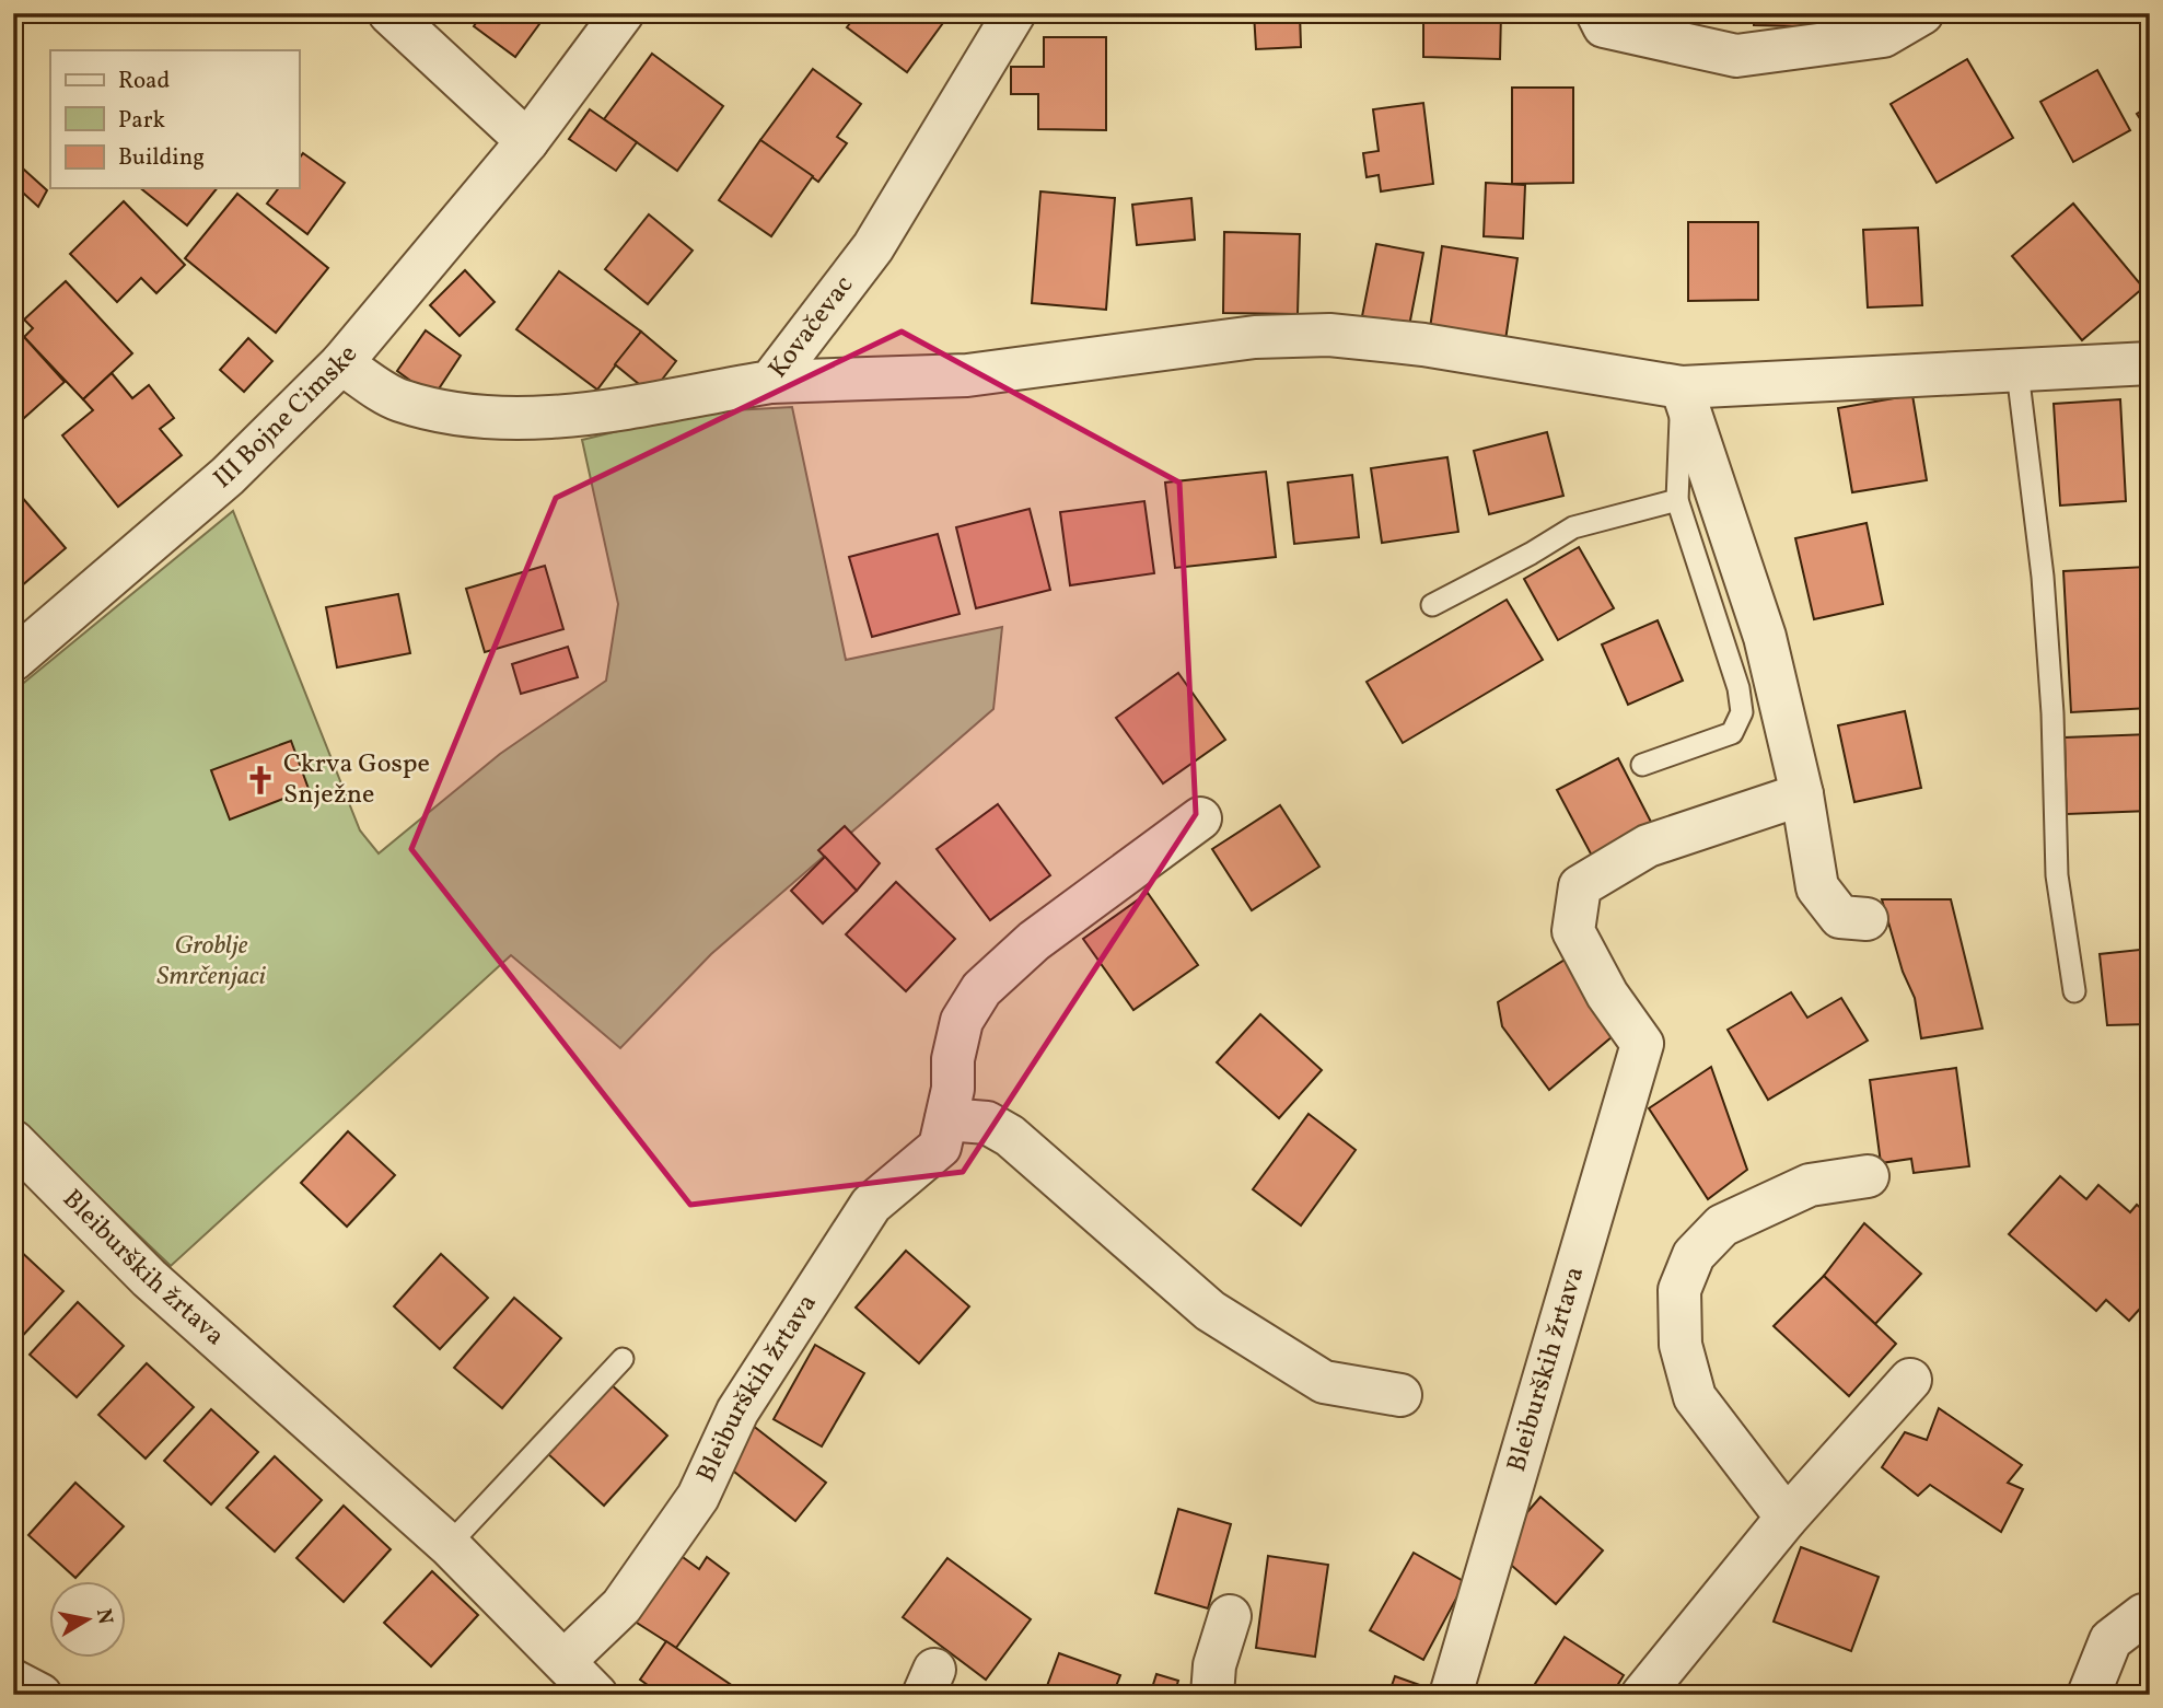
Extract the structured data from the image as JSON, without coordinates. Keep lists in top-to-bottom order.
{
  "streets": {
    "street": ["Kovačevac", "III Bojne Cimske", "Bleiburških žrtava"]
  },
  "crossings": [
    ["Kovačevac", "III Bojne Cimske"]
  ],
  "parks": ["Groblje Smrčenjaci"],
  "places": {
    "church": ["Ckrva Gospe Snježne"]
  },
  "legend": ["Road", "Park", "Building"],
  "north": "right"
}
